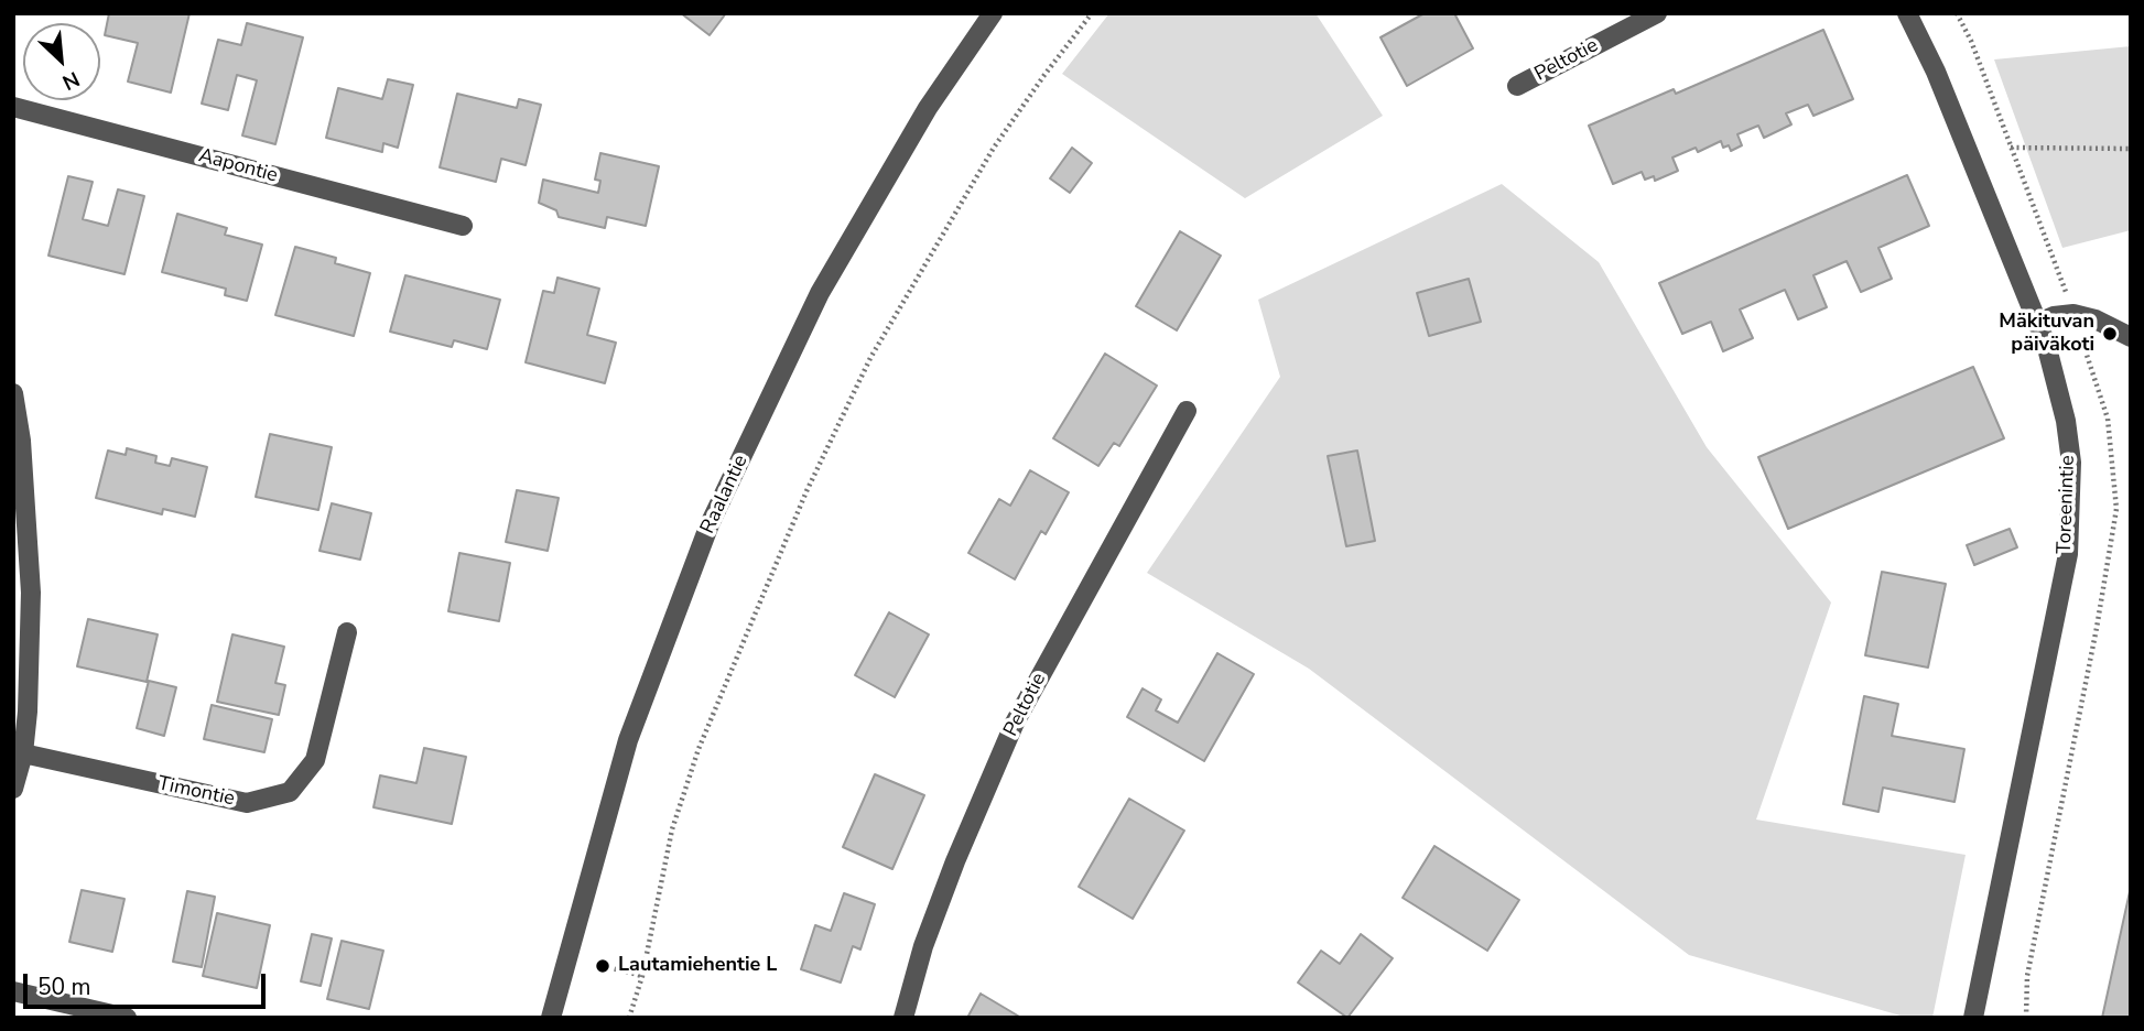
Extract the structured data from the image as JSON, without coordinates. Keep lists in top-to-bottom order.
{
  "streets": {
    "street": [
      "Peltotie",
      "Aapontie",
      "Raalantie",
      "Toreenintie",
      "Timontie"
    ]
  },
  "places": ["Mäkituvan päiväkoti", "Lautamiehentie L"],
  "scale_bar": "50 m",
  "north": "bottom right"
}
